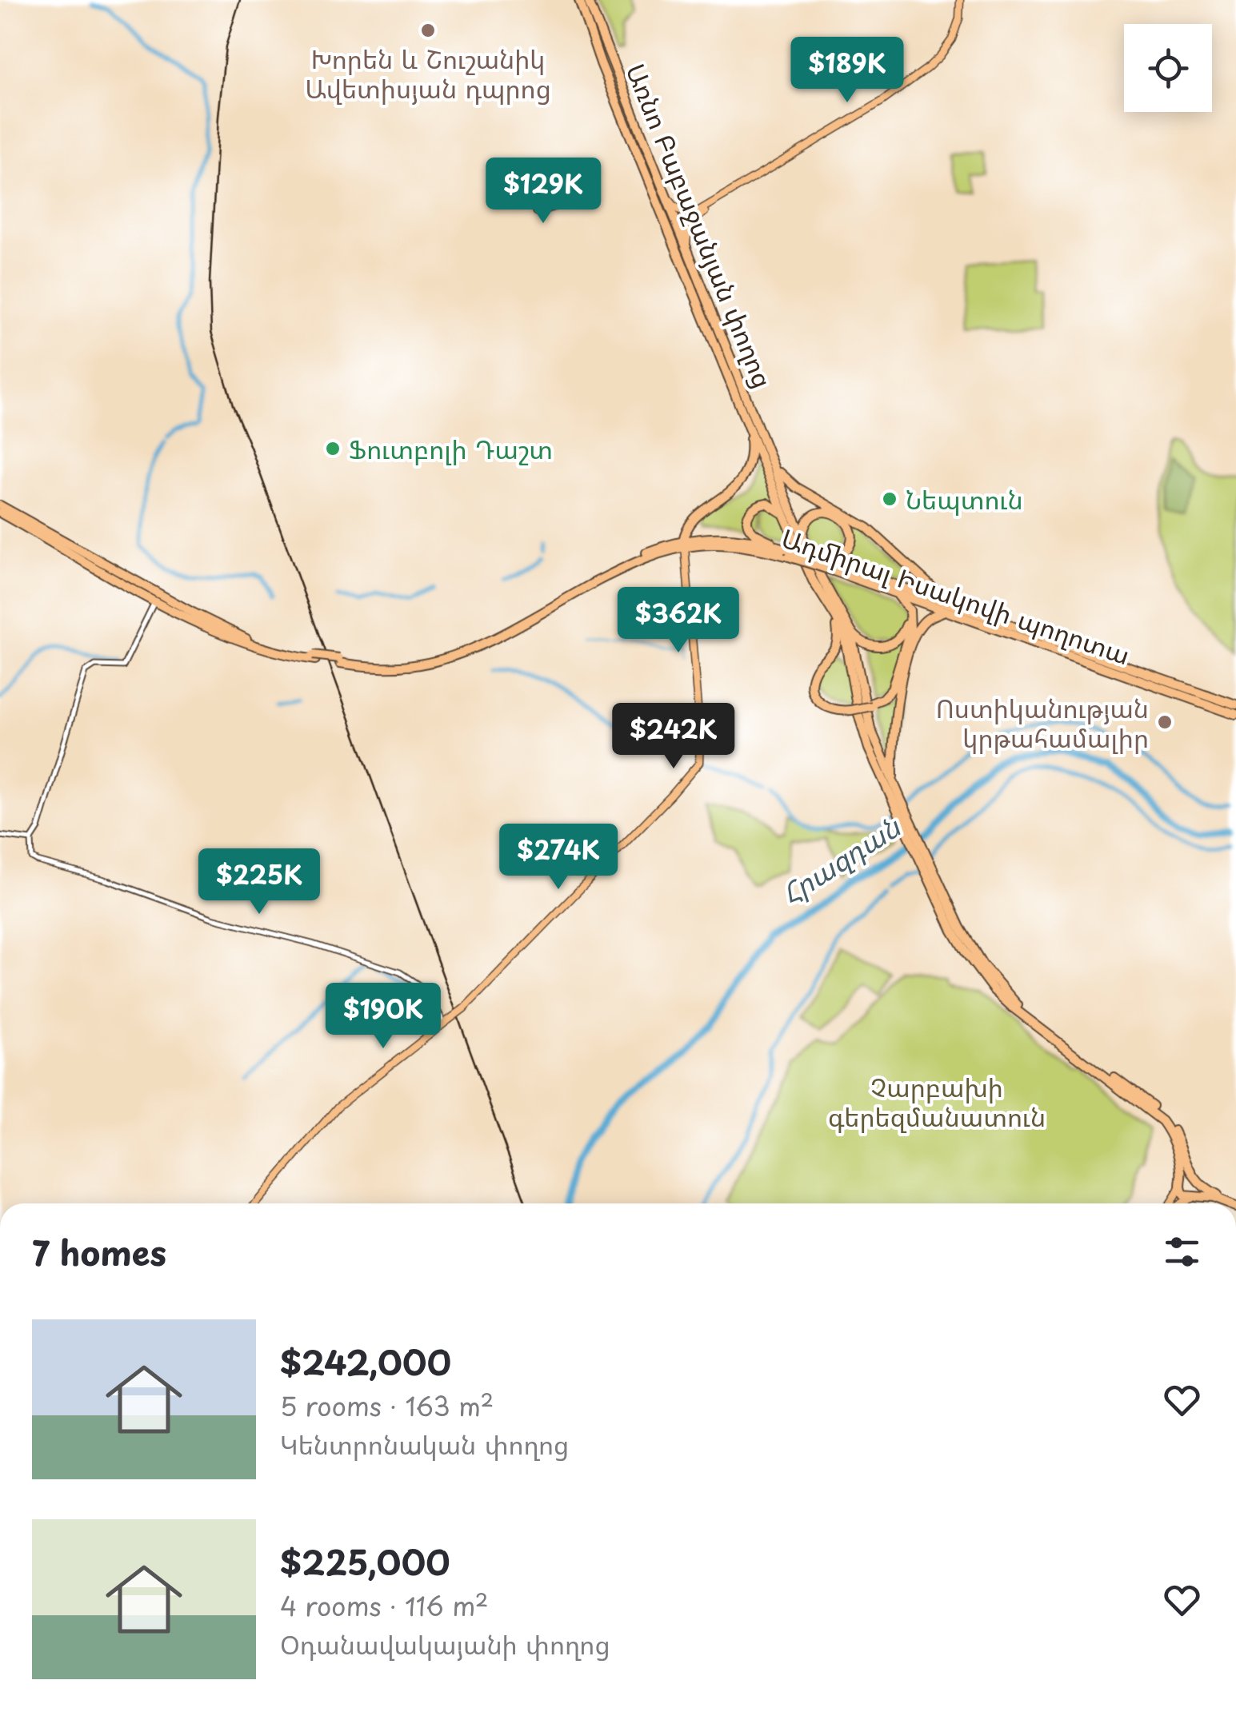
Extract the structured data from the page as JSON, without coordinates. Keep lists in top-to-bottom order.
{
  "streets": {
    "highway": ["Առնո Բաբաջանյան փողոց", "Ադմիրալ Իսակովի պողոտա"]
  },
  "water": ["Հրազդան"],
  "parks": ["Չարբախի գերեզմանատուն"],
  "places": [
    "Խորեն և Շուշանիկ Ավետիսյան դպրոց",
    "Ֆուտբոլի Դաշտ",
    "Նեպտուն",
    "Ոստիկանության կրթահամալիր"
  ],
  "page": {
    "price": [
      "$189K",
      "$129K",
      "$362K",
      "$242K",
      "$274K",
      "$225K",
      "$190K"
    ],
    "heading": "7 homes",
    "list": [
      {
        "name": "$242,000",
        "note": "5 rooms · 163 m² · Կենտրոնական փողոց"
      },
      {
        "name": "$225,000",
        "note": "4 rooms · 116 m² · Օդանավակայանի փողոց"
      }
    ]
  }
}
